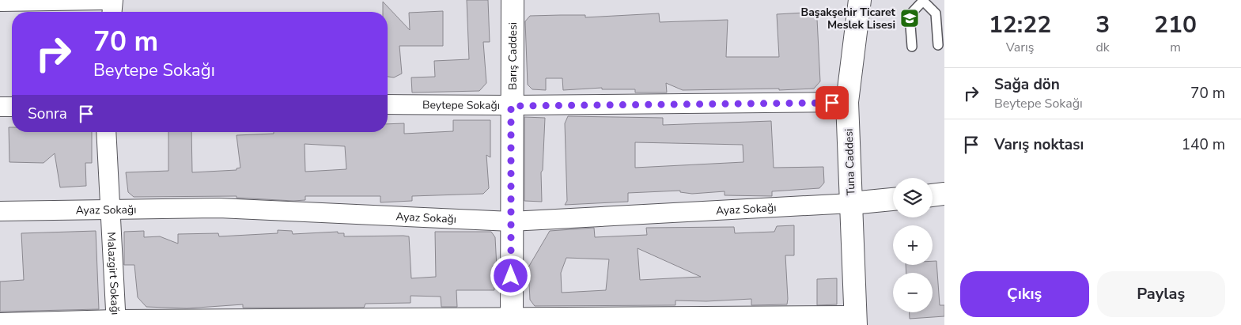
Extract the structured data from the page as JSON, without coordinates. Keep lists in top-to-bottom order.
{
  "streets": {
    "street": [
      "Barış Caddesi",
      "Beytepe Sokağı",
      "Tuna Caddesi",
      "Ayaz Sokağı",
      "Malazgirt Sokağı"
    ]
  },
  "crossings": [
    ["Barış Caddesi", "Beytepe Sokağı"],
    ["Barış Caddesi", "Ayaz Sokağı"],
    ["Beytepe Sokağı", "Tuna Caddesi"],
    ["Tuna Caddesi", "Ayaz Sokağı"],
    ["Ayaz Sokağı", "Malazgirt Sokağı"]
  ],
  "places": {
    "school or university": ["Başakşehir Ticaret Meslek Lisesi"]
  },
  "page": {
    "eta": [
      "12:22",
      "Varış",
      "3",
      "dk",
      "210",
      "m"
    ],
    "turn": ["70 m", "Beytepe Sokağı"],
    "list": [
      {
        "name": "Sağa dön",
        "note": "Beytepe Sokağı",
        "value": "70 m"
      },
      {
        "name": "Varış noktası",
        "value": "140 m"
      }
    ],
    "then": "Sonra",
    "map_buttons": ["+", "−"],
    "buttons": ["Çıkış", "Paylaş"]
  }
}
